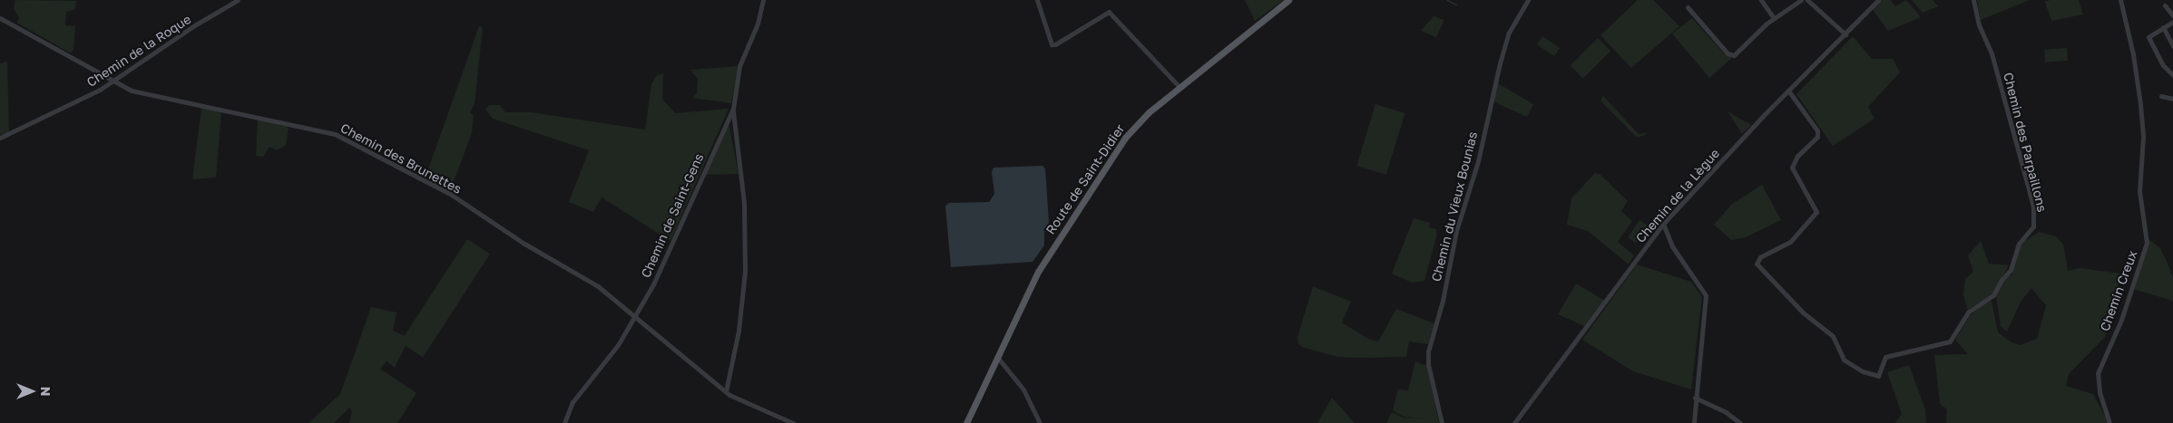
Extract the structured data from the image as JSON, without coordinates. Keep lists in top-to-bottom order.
{
  "streets": {
    "main road": ["Route de Saint-Didier"],
    "street": [
      "Chemin de la Roque",
      "Chemin des Parpaillons",
      "Chemin des Brunettes",
      "Chemin de la Lègue",
      "Chemin du Vieux Bounias",
      "Chemin de Saint-Gens",
      "Chemin Creux"
    ]
  },
  "crossings": [
    ["Chemin de la Roque", "Chemin des Brunettes"],
    ["Chemin des Parpaillons", "Chemin de la Lègue"],
    ["Chemin des Brunettes", "Chemin de Saint-Gens"]
  ],
  "north": "right"
}
